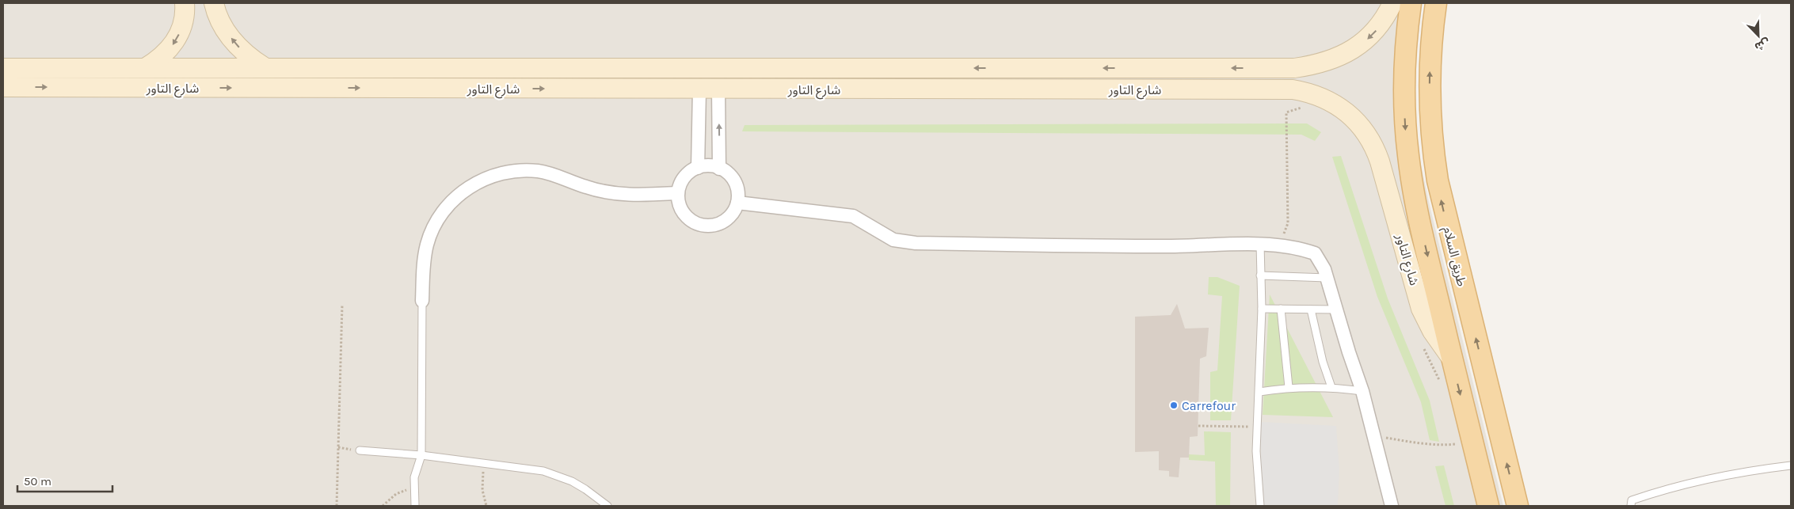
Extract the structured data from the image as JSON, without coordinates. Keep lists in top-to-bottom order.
{
  "streets": {
    "main road": ["شارع التاور", "طريق السلام"]
  },
  "crossings": [
    ["شارع التاور", "طريق السلام"]
  ],
  "places": ["Carrefour"],
  "scale_bar": "50 m",
  "north": "bottom right"
}
